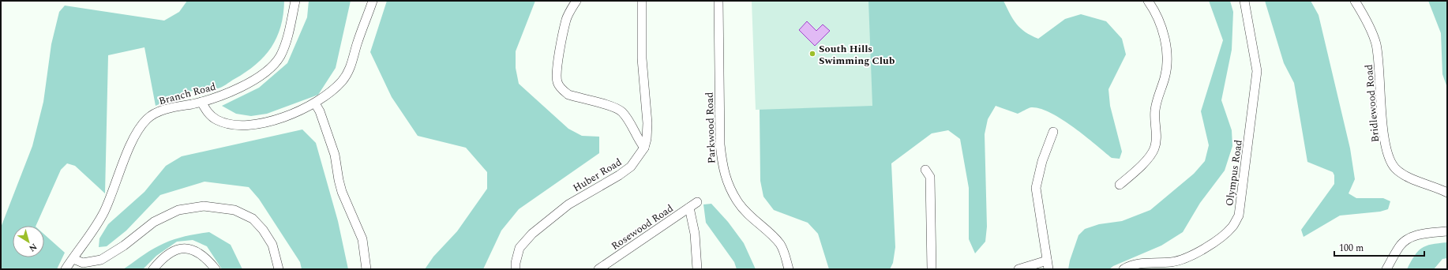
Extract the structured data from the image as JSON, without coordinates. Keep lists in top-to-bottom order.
{
  "streets": {
    "street": [
      "Branch Road",
      "Bridlewood Road",
      "Parkwood Road",
      "Olympus Road",
      "Huber Road",
      "Rosewood Road"
    ]
  },
  "places": ["South Hills Swimming Club"],
  "scale_bar": "100 m",
  "north": "bottom right"
}
